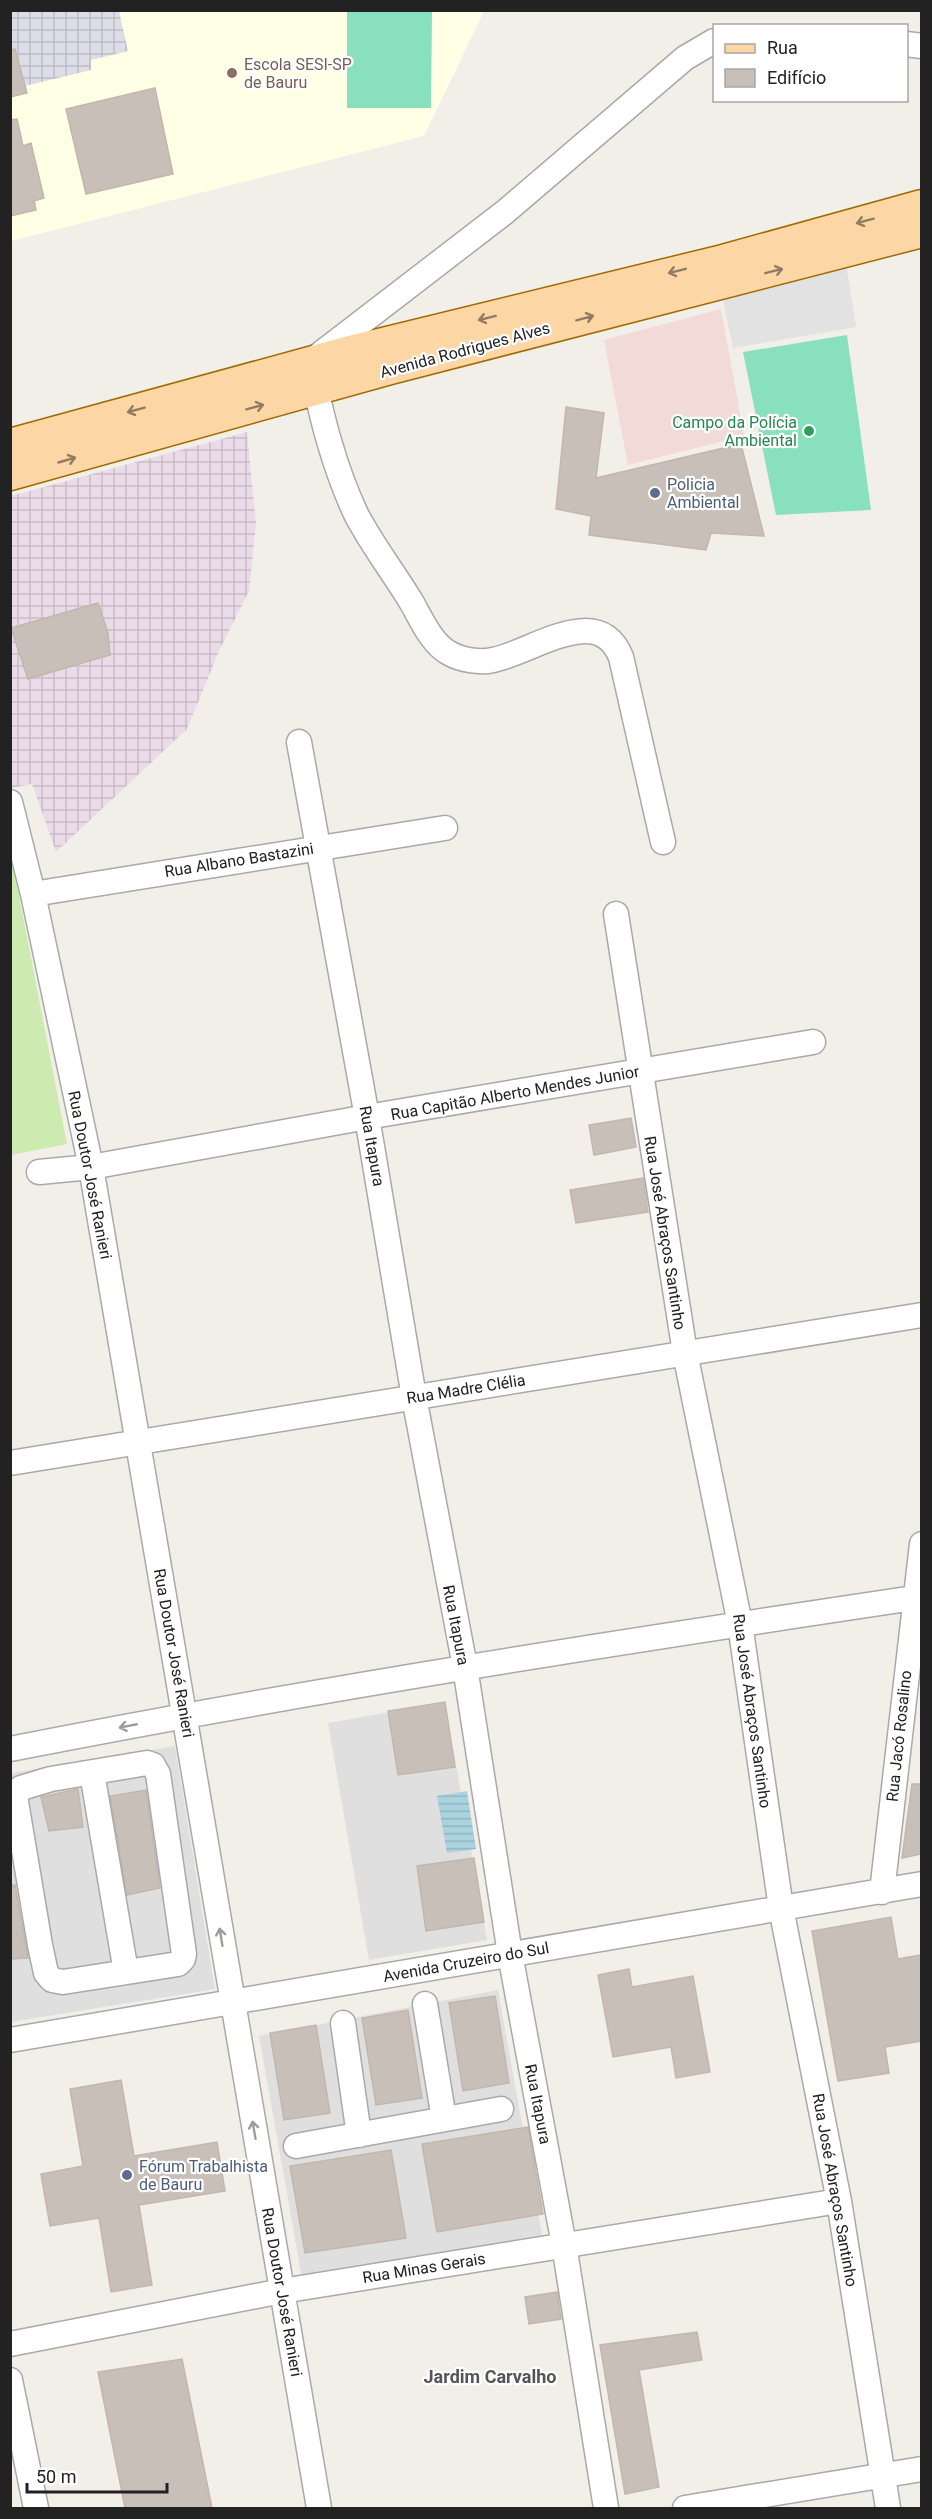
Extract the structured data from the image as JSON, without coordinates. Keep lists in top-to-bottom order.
{
  "streets": {
    "main road": ["Avenida Rodrigues Alves"],
    "street": [
      "Rua Albano Bastazini",
      "Rua Capitão Alberto Mendes Junior",
      "Rua Itapura",
      "Rua Doutor José Ranieri",
      "Rua José Abraços Santinho",
      "Rua Madre Clélia",
      "Rua Jacó Rosalino",
      "Avenida Cruzeiro do Sul",
      "Rua Minas Gerais"
    ]
  },
  "crossings": [
    ["Rua Albano Bastazini", "Rua Itapura"],
    ["Rua Albano Bastazini", "Rua Doutor José Ranieri"],
    ["Rua Capitão Alberto Mendes Junior", "Rua Itapura"],
    ["Rua Capitão Alberto Mendes Junior", "Rua Doutor José Ranieri"],
    ["Rua Capitão Alberto Mendes Junior", "Rua José Abraços Santinho"],
    ["Rua Itapura", "Rua Madre Clélia"],
    ["Rua Itapura", "Avenida Cruzeiro do Sul"],
    ["Rua Itapura", "Rua Minas Gerais"],
    ["Rua Doutor José Ranieri", "Rua Madre Clélia"],
    ["Rua Doutor José Ranieri", "Avenida Cruzeiro do Sul"],
    ["Rua Doutor José Ranieri", "Rua Minas Gerais"],
    ["Rua José Abraços Santinho", "Rua Madre Clélia"],
    ["Rua José Abraços Santinho", "Avenida Cruzeiro do Sul"],
    ["Rua José Abraços Santinho", "Rua Minas Gerais"],
    ["Rua Jacó Rosalino", "Avenida Cruzeiro do Sul"]
  ],
  "districts": ["Jardim Carvalho"],
  "places": [
    "Escola SESI-SP de Bauru",
    "Campo da Polícia Ambiental",
    "Policia Ambiental",
    "Fórum Trabalhista de Bauru"
  ],
  "legend": ["Rua", "Edifício"],
  "scale_bar": "50 m"
}
